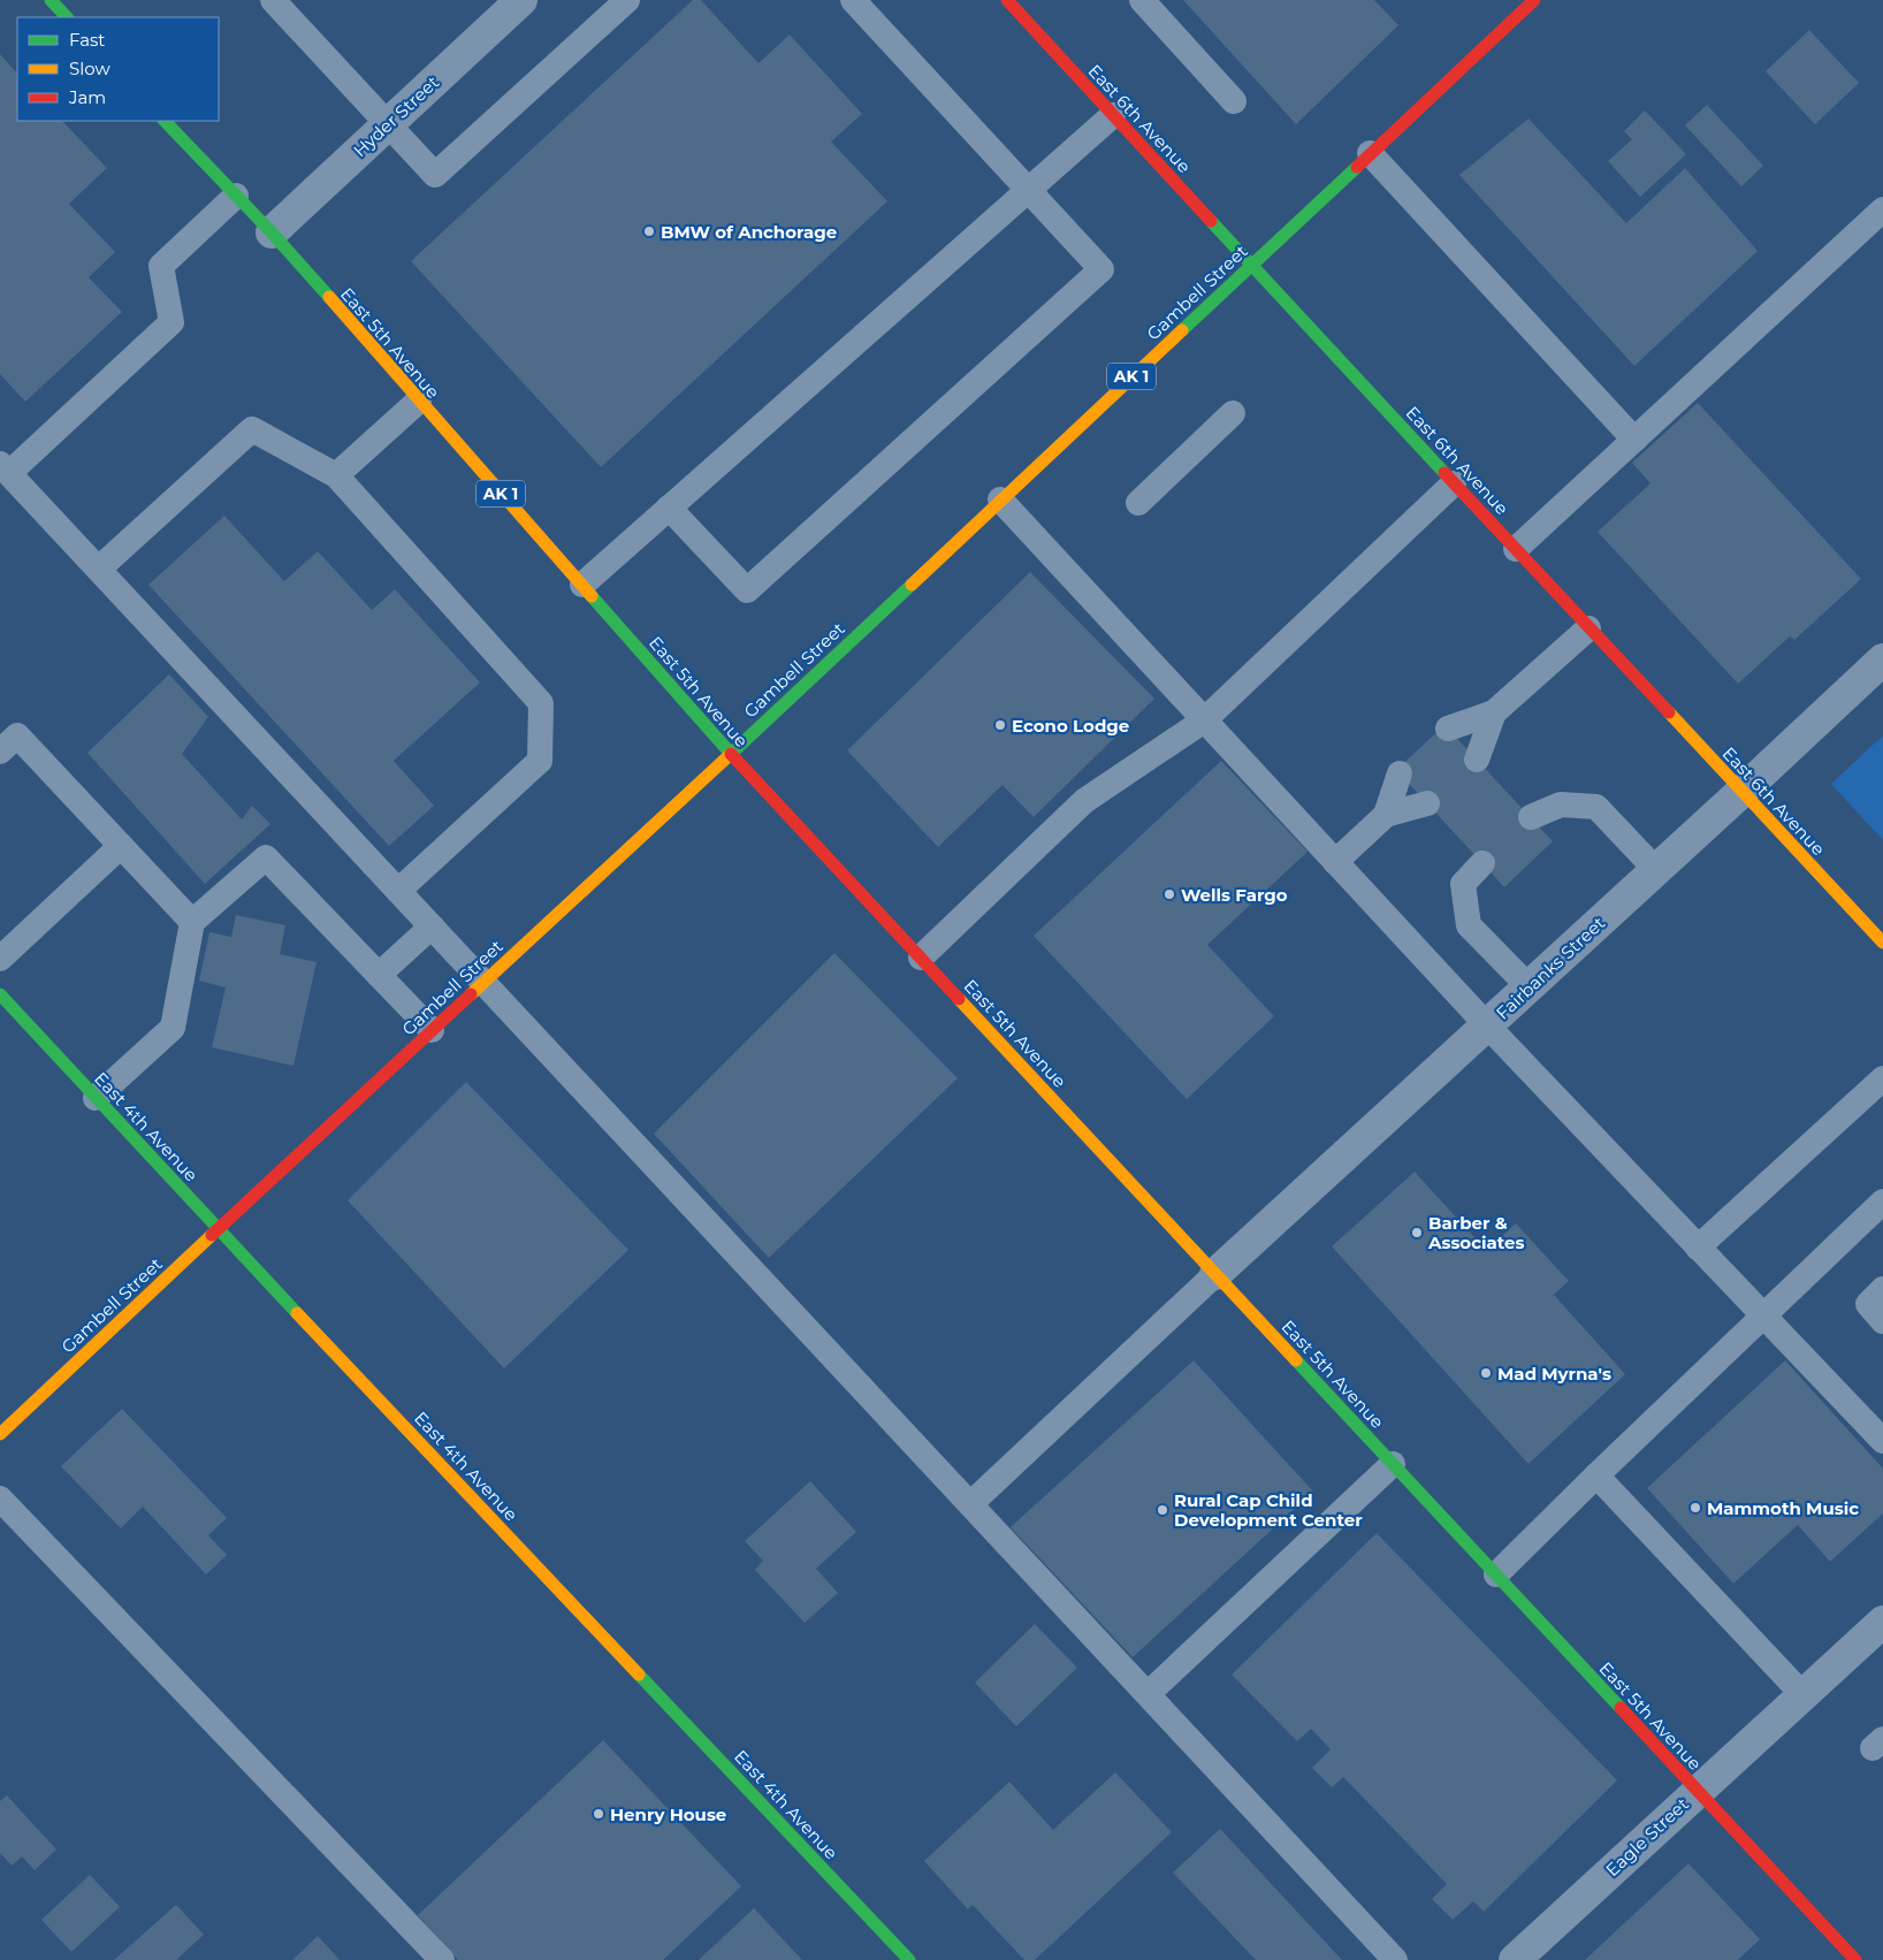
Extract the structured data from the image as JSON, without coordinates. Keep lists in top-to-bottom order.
{
  "streets": {
    "main road": [
      "East 6th Avenue",
      "Gambell Street",
      "East 5th Avenue",
      "AK 1",
      "East 4th Avenue"
    ],
    "street": ["Hyder Street", "Fairbanks Street", "Eagle Street"]
  },
  "crossings": [
    ["Hyder Street", "East 5th Avenue"],
    ["East 6th Avenue", "Gambell Street"],
    ["East 6th Avenue", "Fairbanks Street"],
    ["Gambell Street", "East 5th Avenue"],
    ["Gambell Street", "East 4th Avenue"],
    ["East 5th Avenue", "Fairbanks Street"],
    ["East 5th Avenue", "Eagle Street"]
  ],
  "places": [
    "BMW of Anchorage",
    "Econo Lodge",
    "Wells Fargo",
    "Barber & Associates",
    "Mad Myrna's",
    "Mammoth Music",
    "Rural Cap Child Development Center",
    "Henry House"
  ],
  "legend": ["Fast", "Slow", "Jam"]
}
